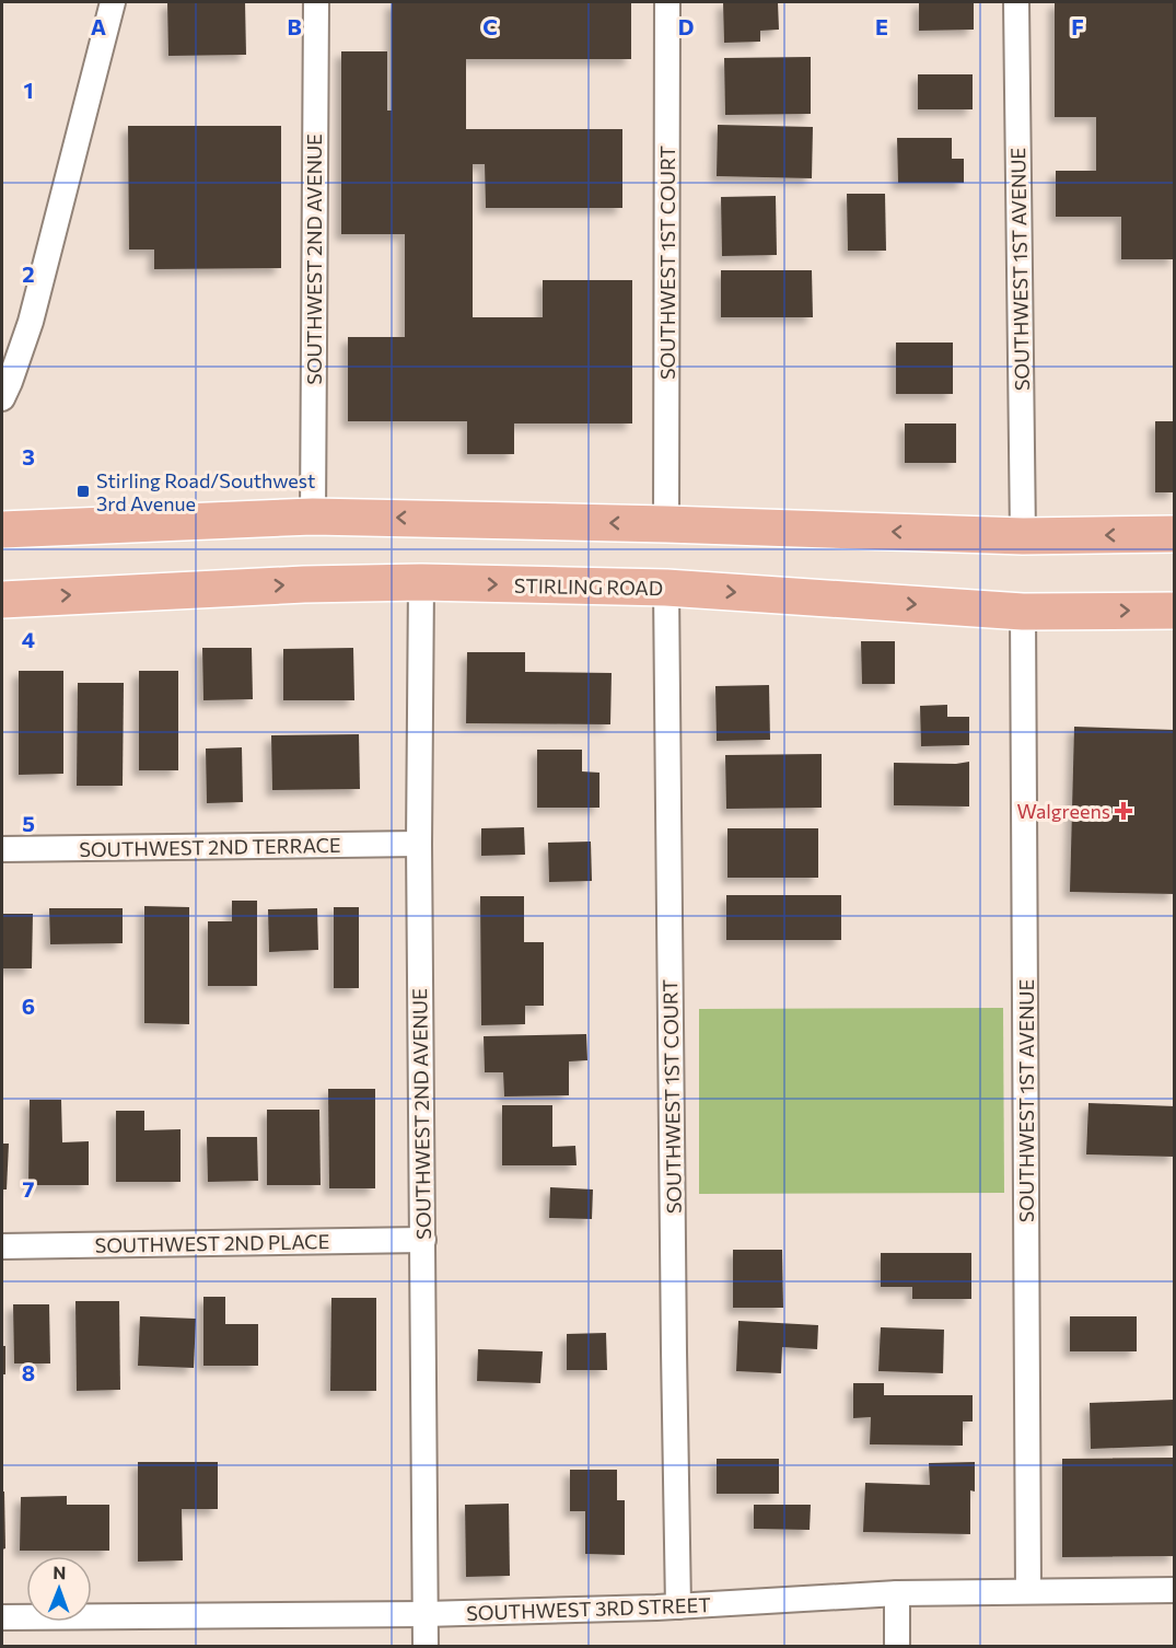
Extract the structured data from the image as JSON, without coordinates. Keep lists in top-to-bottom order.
{
  "streets": {
    "main road": ["STIRLING ROAD"],
    "street": [
      "SOUTHWEST 2ND AVENUE",
      "SOUTHWEST 1ST COURT",
      "SOUTHWEST 1ST AVENUE",
      "SOUTHWEST 2ND TERRACE",
      "SOUTHWEST 2ND PLACE",
      "SOUTHWEST 3RD STREET"
    ]
  },
  "crossings": [
    ["SOUTHWEST 2ND AVENUE", "STIRLING ROAD"],
    ["SOUTHWEST 2ND AVENUE", "SOUTHWEST 2ND TERRACE"],
    ["SOUTHWEST 2ND AVENUE", "SOUTHWEST 2ND PLACE"],
    ["SOUTHWEST 2ND AVENUE", "SOUTHWEST 3RD STREET"],
    ["SOUTHWEST 1ST COURT", "STIRLING ROAD"],
    ["SOUTHWEST 1ST COURT", "SOUTHWEST 3RD STREET"],
    ["SOUTHWEST 1ST AVENUE", "STIRLING ROAD"],
    ["SOUTHWEST 1ST AVENUE", "SOUTHWEST 3RD STREET"]
  ],
  "places": {
    "transit": ["Stirling Road/Southwest 3rd Avenue"],
    "health": ["Walgreens"]
  },
  "north": "top",
  "grid": {
    "columns": [
      "A",
      "B",
      "C",
      "D",
      "E",
      "F"
    ],
    "rows": [
      "1",
      "2",
      "3",
      "4",
      "5",
      "6",
      "7",
      "8"
    ]
  }
}
